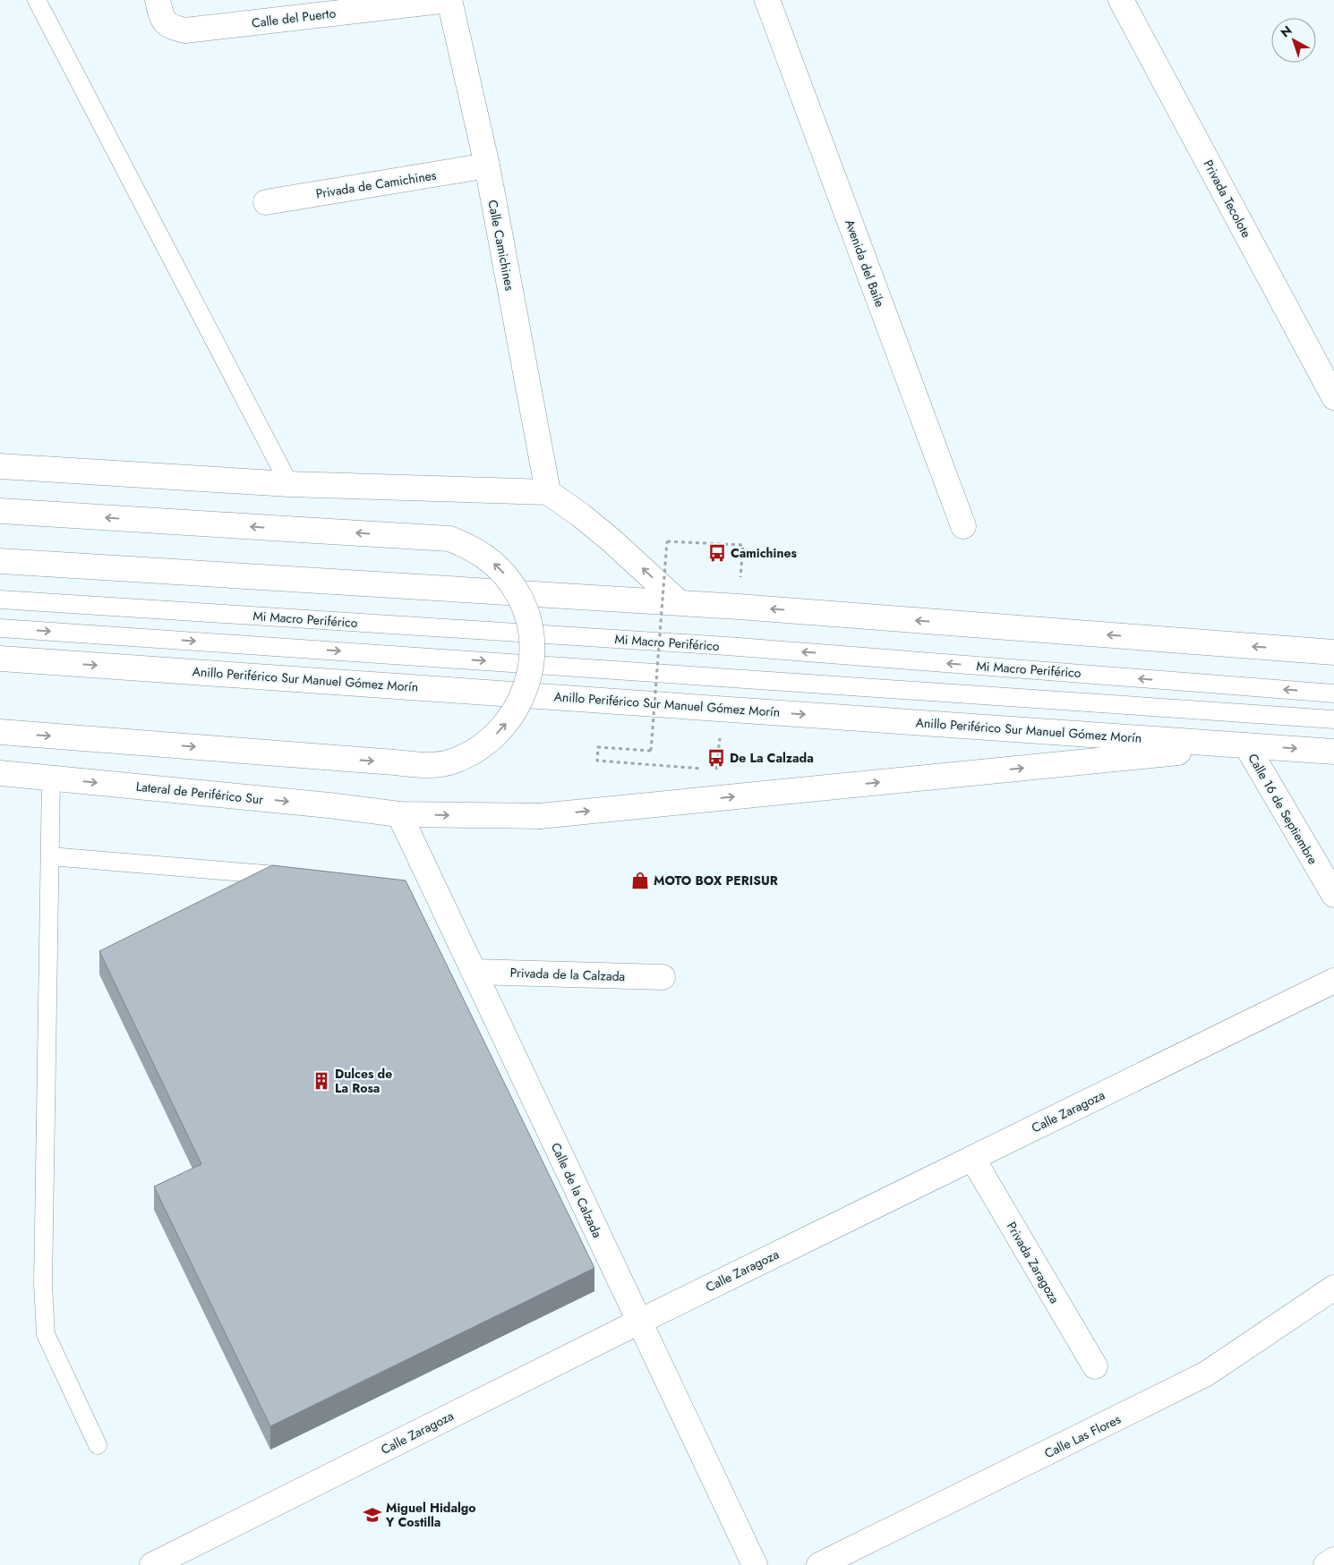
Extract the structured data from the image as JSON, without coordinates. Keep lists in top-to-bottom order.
{
  "streets": {
    "main road": [
      "Calle del Puerto",
      "Privada de Camichines",
      "Privada Tecolote",
      "Calle Camichines",
      "Avenida del Baile",
      "Anillo Periférico Sur Manuel Gómez Morín",
      "Lateral de Periférico Sur",
      "Calle 16 de Septiembre",
      "Privada de la Calzada",
      "Calle Zaragoza",
      "Calle de la Calzada",
      "Privada Zaragoza",
      "Calle Las Flores"
    ],
    "lane": ["Mi Macro Periférico"]
  },
  "crossings": [
    ["Calle del Puerto", "Calle Camichines"],
    ["Privada de Camichines", "Calle Camichines"],
    ["Anillo Periférico Sur Manuel Gómez Morín", "Lateral de Periférico Sur"],
    ["Anillo Periférico Sur Manuel Gómez Morín", "Calle 16 de Septiembre"],
    ["Lateral de Periférico Sur", "Calle 16 de Septiembre"],
    ["Lateral de Periférico Sur", "Calle de la Calzada"],
    ["Privada de la Calzada", "Calle de la Calzada"],
    ["Calle Zaragoza", "Calle de la Calzada"],
    ["Calle Zaragoza", "Privada Zaragoza"]
  ],
  "places": {
    "bus stop": ["Camichines", "De La Calzada"],
    "shop": ["MOTO BOX PERISUR"],
    "building": ["Dulces de La Rosa"],
    "school or university": ["Miguel Hidalgo Y Costilla"]
  },
  "north": "top left"
}
